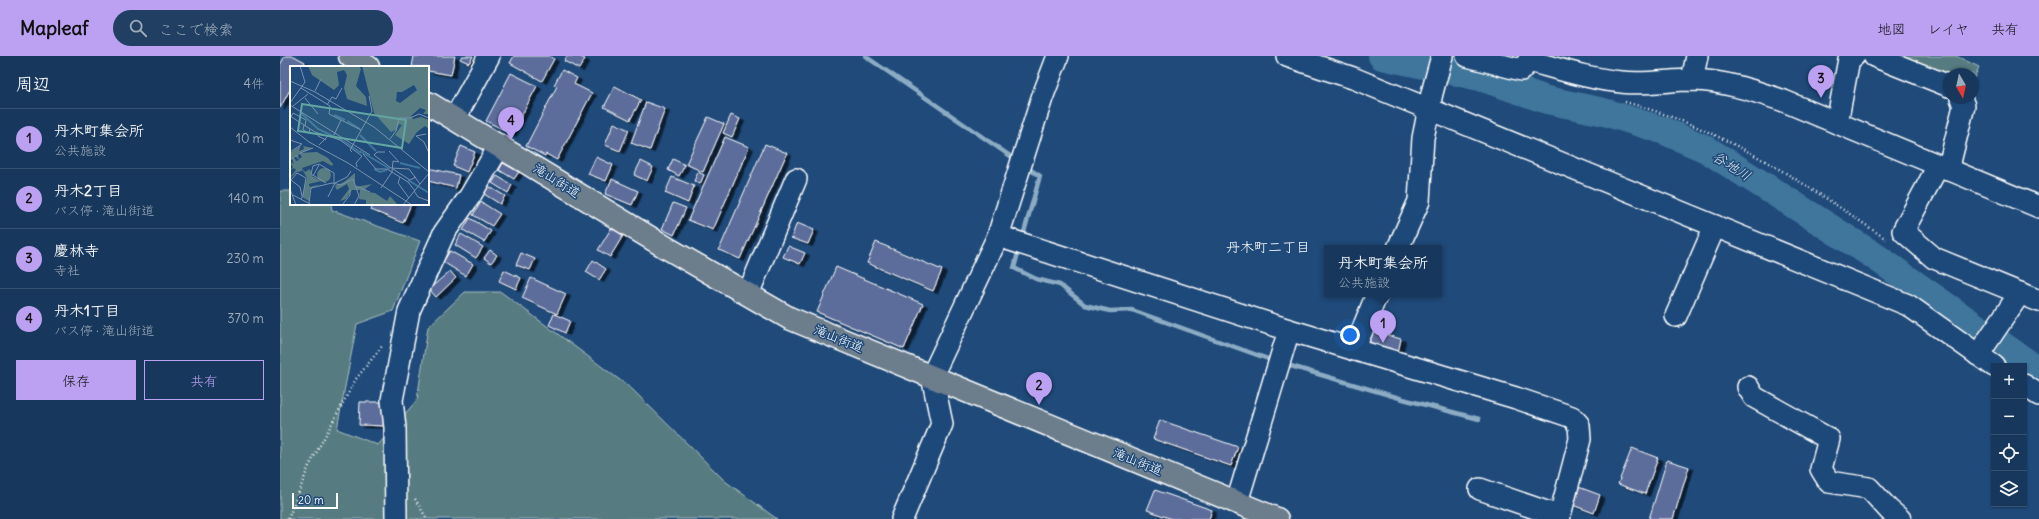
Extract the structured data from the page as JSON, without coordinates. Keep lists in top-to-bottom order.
{
  "streets": {
    "highway": ["滝山街道"]
  },
  "districts": ["丹木町二丁目"],
  "water": ["谷地川"],
  "scale_bar": "20 m",
  "north": "bottom",
  "page": {
    "header": "Mapleaf",
    "search": "ここで検索",
    "nav": ["地図", "レイヤ", "共有"],
    "heading": ["周辺", "4件"],
    "pins": [
      "3",
      "4",
      "1",
      "2"
    ],
    "list": [
      {
        "mark": "1",
        "name": "丹木町集会所",
        "note": "公共施設",
        "value": "10 m"
      },
      {
        "mark": "2",
        "name": "丹木2丁目",
        "note": "バス停 · 滝山街道",
        "value": "140 m"
      },
      {
        "mark": "3",
        "name": "慶林寺",
        "note": "寺社",
        "value": "230 m"
      },
      {
        "mark": "4",
        "name": "丹木1丁目",
        "note": "バス停 · 滝山街道",
        "value": "370 m"
      }
    ],
    "popup": ["丹木町集会所", "公共施設"],
    "buttons": ["保存", "共有"],
    "map_buttons": ["+", "−"],
    "scale": "20 m"
  }
}
